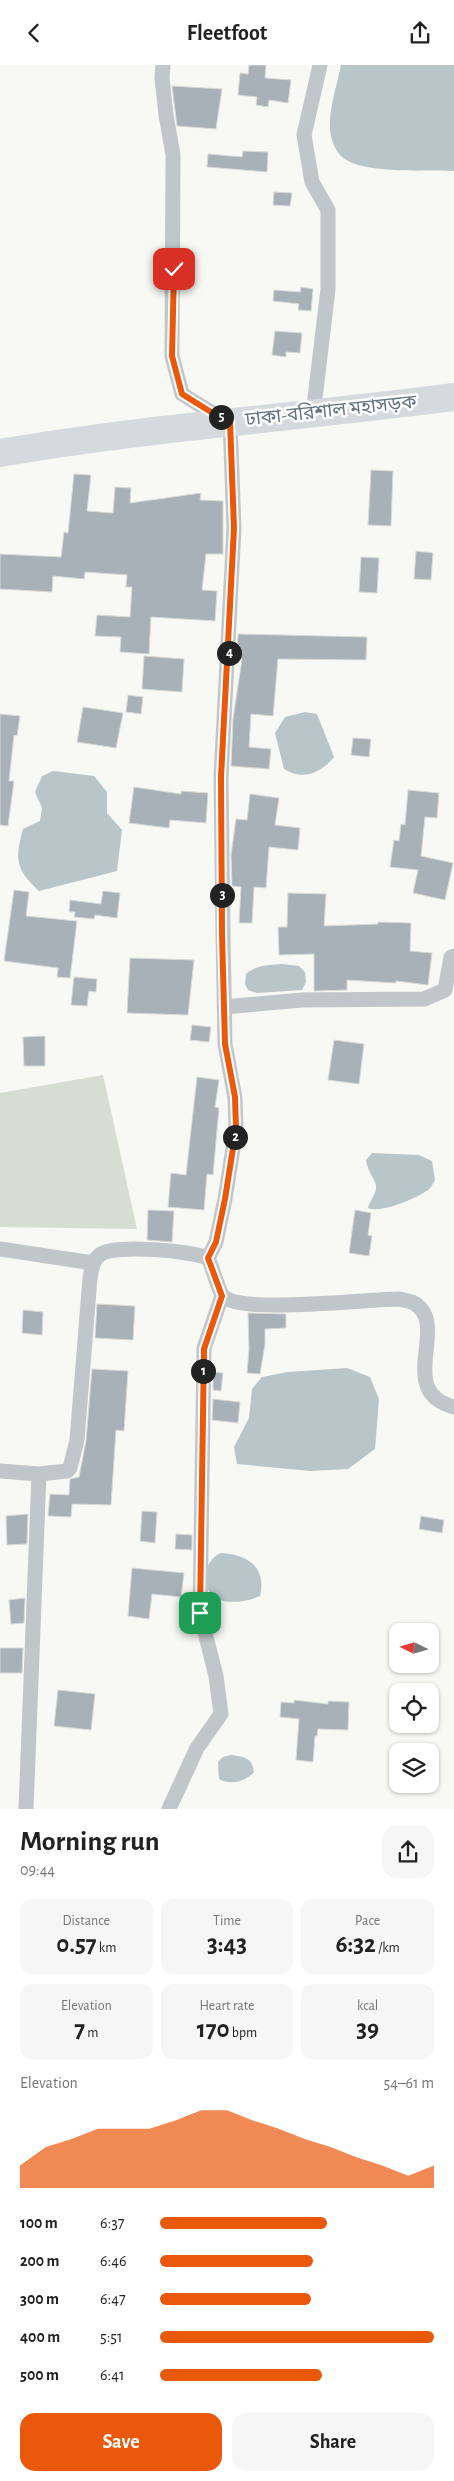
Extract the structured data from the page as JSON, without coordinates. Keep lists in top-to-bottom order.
{
  "streets": {
    "highway": ["ঢাকা-বরিশাল মহাসড়ক"]
  },
  "north": "left",
  "page": {
    "header": "Fleetfoot",
    "pins": [
      "5",
      "4",
      "3",
      "2",
      "1"
    ],
    "heading": ["Morning run", "09:44"],
    "stats": [
      ["Distance", "0.57 km"],
      ["Time", "3:43"],
      ["Pace", "6:32 /km"],
      ["Elevation", "7 m"],
      ["Heart rate", "170 bpm"],
      ["kcal", "39"]
    ],
    "chart": ["Elevation", "54–61 m"],
    "list": [
      {
        "name": "100 m",
        "note": "6:37"
      },
      {
        "name": "200 m",
        "note": "6:46"
      },
      {
        "name": "300 m",
        "note": "6:47"
      },
      {
        "name": "400 m",
        "note": "5:51"
      },
      {
        "name": "500 m",
        "note": "6:41"
      }
    ],
    "buttons": ["Save", "Share"]
  }
}
